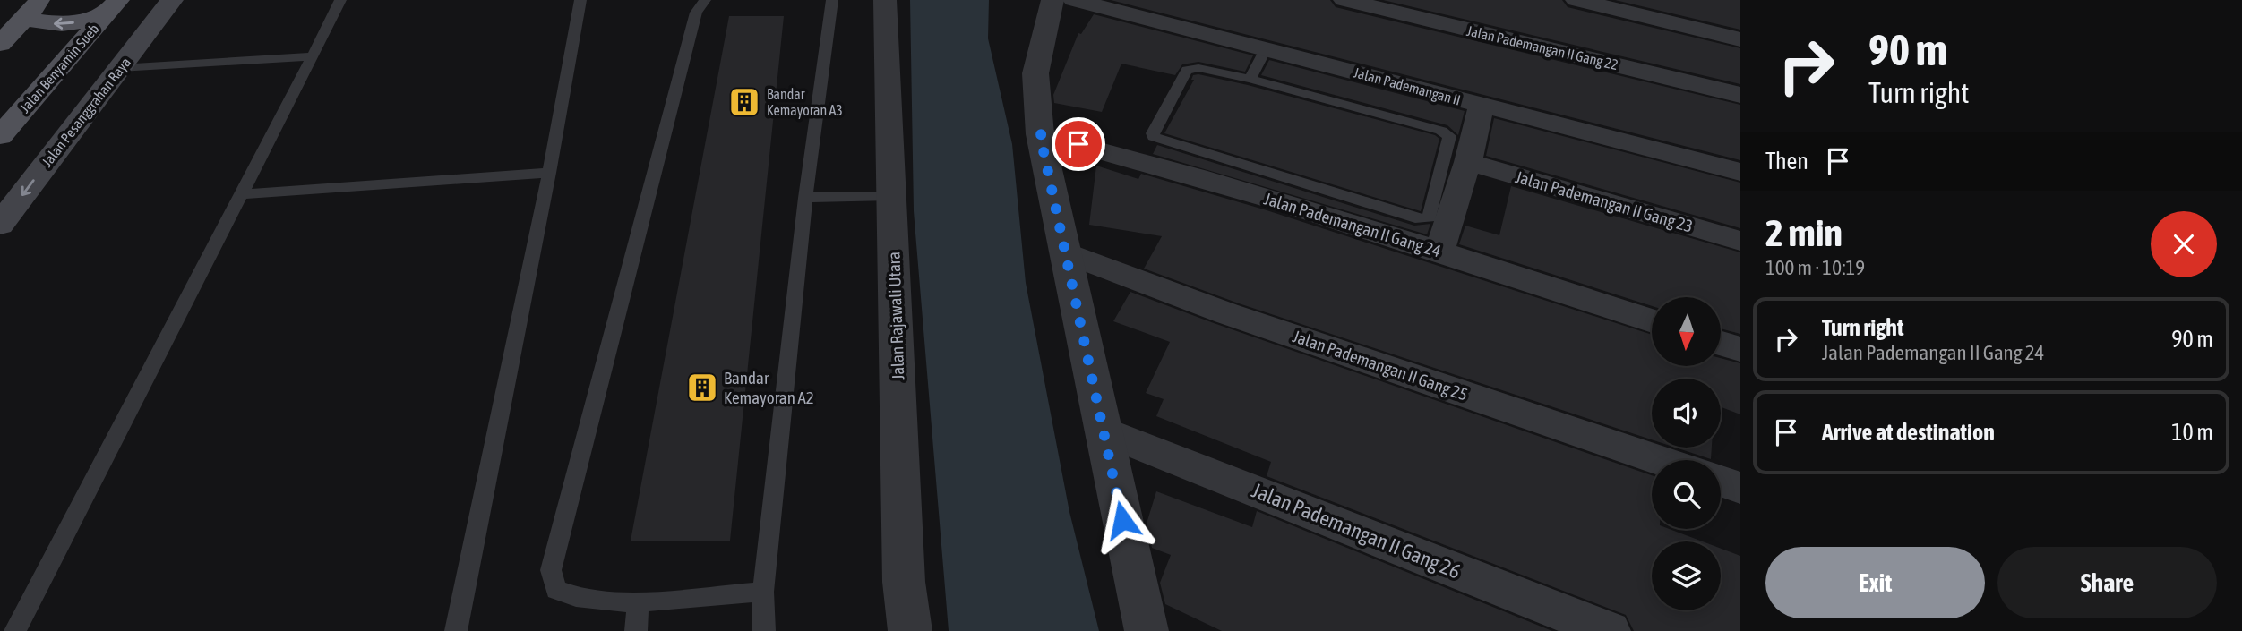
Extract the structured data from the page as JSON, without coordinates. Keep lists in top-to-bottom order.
{
  "streets": {
    "main road": ["Jalan Benyamin Sueb", "Jalan Pesanggrahan Raya"],
    "street": [
      "Jalan Pademangan II Gang 22",
      "Jalan Pademangan II",
      "Jalan Pademangan II Gang 23",
      "Jalan Pademangan II Gang 24",
      "Jalan Rajawali Utara",
      "Jalan Pademangan II Gang 25",
      "Jalan Pademangan II Gang 26"
    ]
  },
  "one_way": ["Jalan Pesanggrahan Raya"],
  "places": {
    "building": ["Bandar Kemayoran A3", "Bandar Kemayoran A2"]
  },
  "north": "bottom",
  "page": {
    "turn": ["90 m", "Turn right"],
    "then": "Then",
    "heading": ["2 min", "100 m · 10:19"],
    "list": [
      {
        "name": "Turn right",
        "note": "Jalan Pademangan II Gang 24",
        "value": "90 m"
      },
      {
        "name": "Arrive at destination",
        "value": "10 m"
      }
    ],
    "buttons": ["Exit", "Share"]
  }
}
